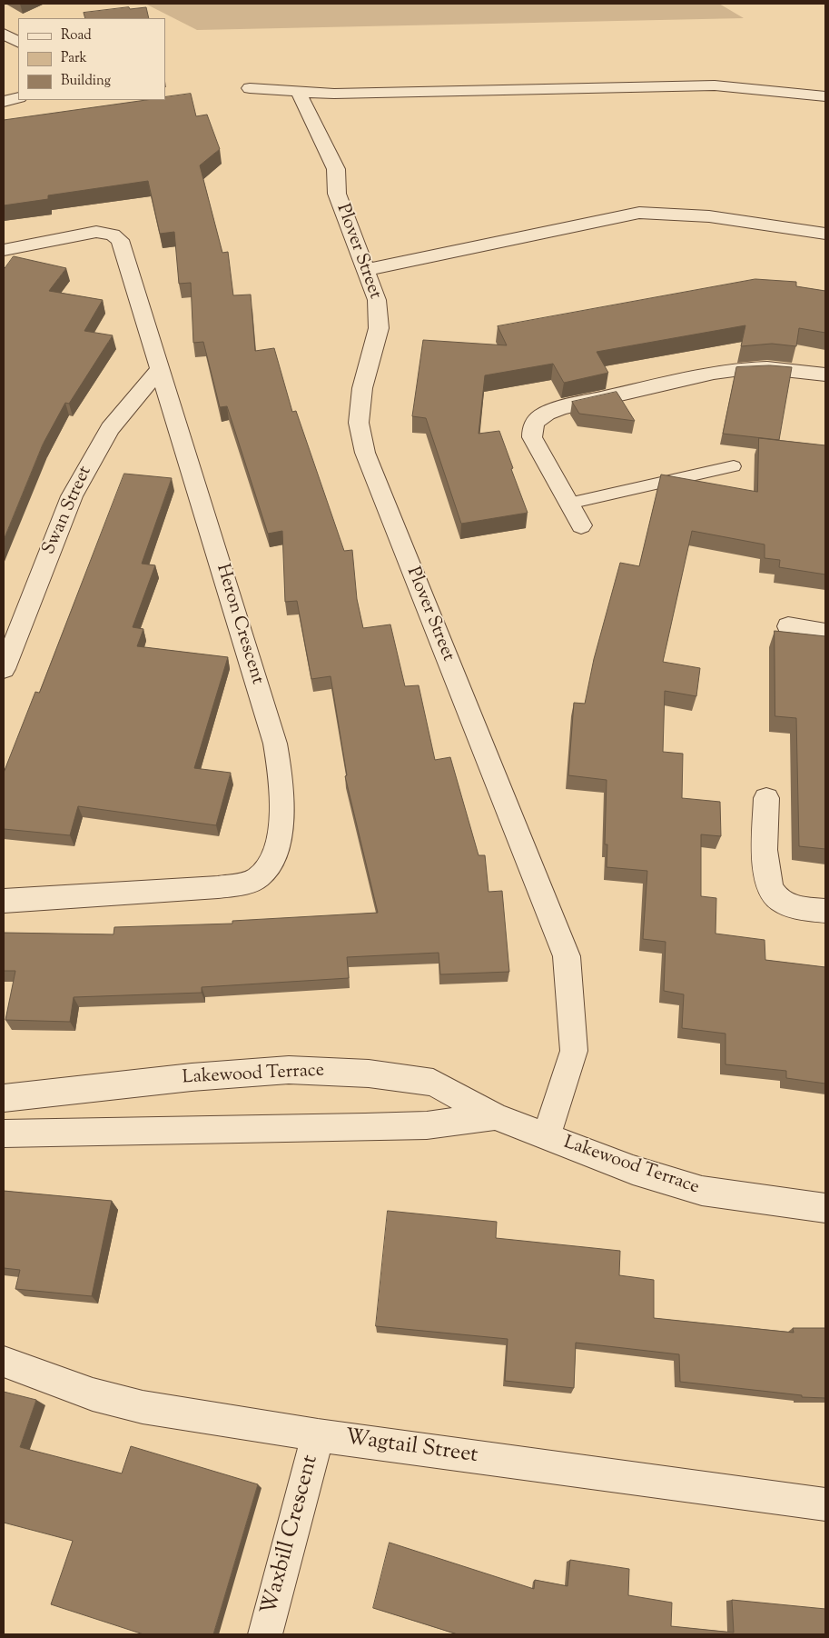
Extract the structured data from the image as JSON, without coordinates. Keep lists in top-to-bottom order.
{
  "streets": {
    "street": [
      "Plover Street",
      "Swan Street",
      "Heron Crescent",
      "Lakewood Terrace",
      "Wagtail Street",
      "Waxbill Crescent"
    ]
  },
  "crossings": [
    ["Plover Street", "Lakewood Terrace"],
    ["Swan Street", "Heron Crescent"],
    ["Wagtail Street", "Waxbill Crescent"]
  ],
  "legend": ["Road", "Park", "Building"]
}
